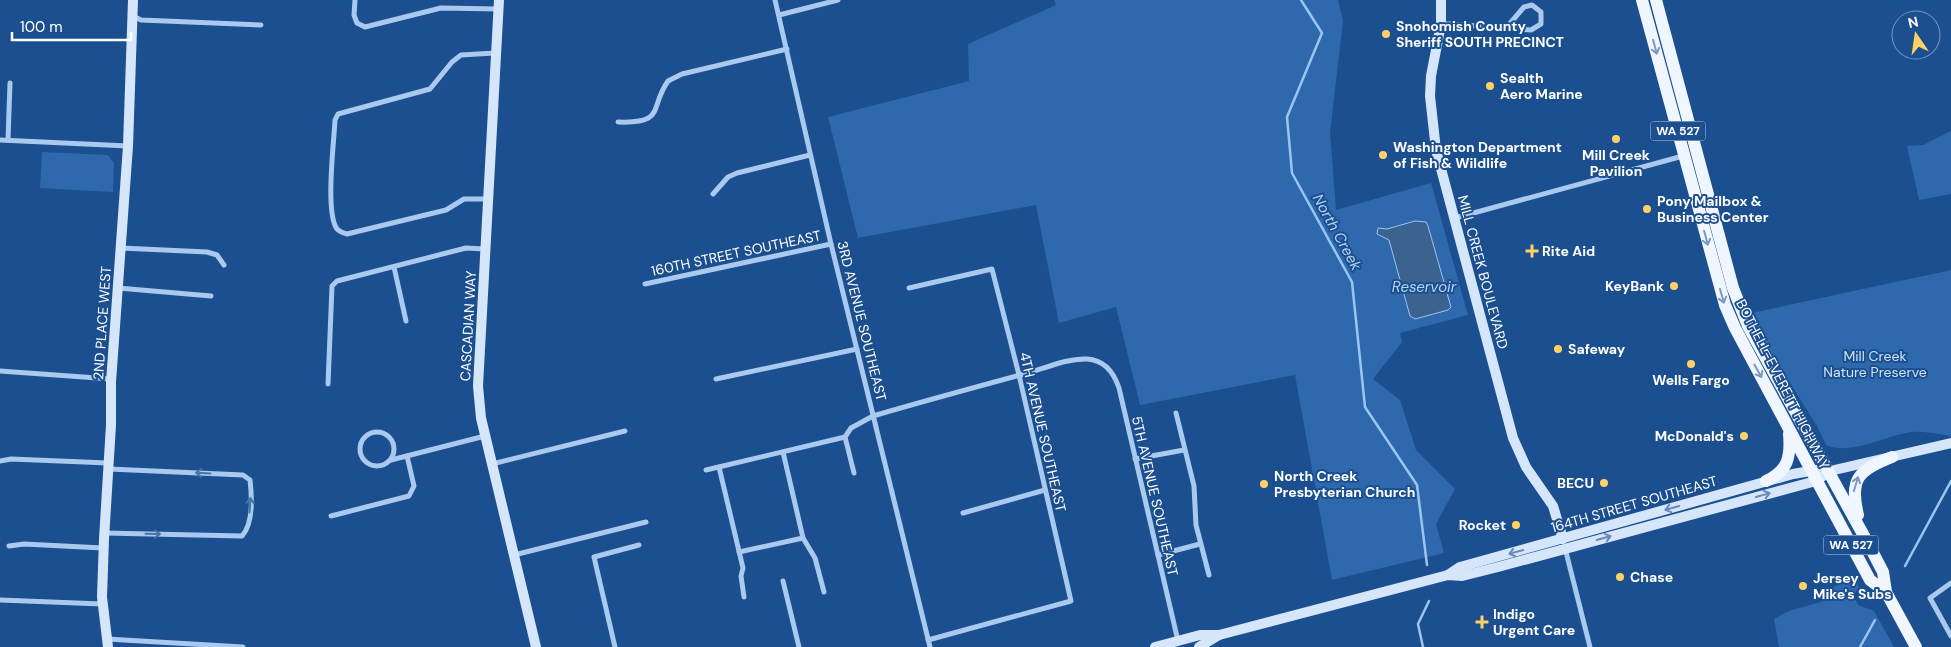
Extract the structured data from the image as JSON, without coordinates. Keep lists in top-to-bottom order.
{
  "streets": {
    "main road": ["WA 527", "BOTHELL-EVERETT HIGHWAY"],
    "street": [
      "160TH STREET SOUTHEAST",
      "MILL CREEK BOULEVARD",
      "3RD AVENUE SOUTHEAST",
      "2ND PLACE WEST",
      "CASCADIAN WAY",
      "4TH AVENUE SOUTHEAST",
      "5TH AVENUE SOUTHEAST",
      "164TH STREET SOUTHEAST"
    ]
  },
  "crossings": [
    ["160TH STREET SOUTHEAST", "3RD AVENUE SOUTHEAST"],
    ["MILL CREEK BOULEVARD", "164TH STREET SOUTHEAST"],
    ["3RD AVENUE SOUTHEAST", "4TH AVENUE SOUTHEAST"],
    ["BOTHELL-EVERETT HIGHWAY", "164TH STREET SOUTHEAST"],
    ["4TH AVENUE SOUTHEAST", "5TH AVENUE SOUTHEAST"],
    ["5TH AVENUE SOUTHEAST", "164TH STREET SOUTHEAST"]
  ],
  "water": ["North Creek", "Reservoir"],
  "parks": ["Mill Creek Nature Preserve"],
  "places": {
    "other": [
      "Snohomish County Sheriff SOUTH PRECINCT",
      "Sealth Aero Marine",
      "Mill Creek Pavilion",
      "Washington Department of Fish & Wildlife",
      "Pony Mailbox & Business Center",
      "KeyBank",
      "Safeway",
      "Wells Fargo",
      "McDonald's",
      "BECU",
      "North Creek Presbyterian Church",
      "Rocket",
      "Chase",
      "Jersey Mike's Subs"
    ],
    "health": ["Rite Aid", "Indigo Urgent Care"]
  },
  "scale_bar": "100 m",
  "north": "top"
}
